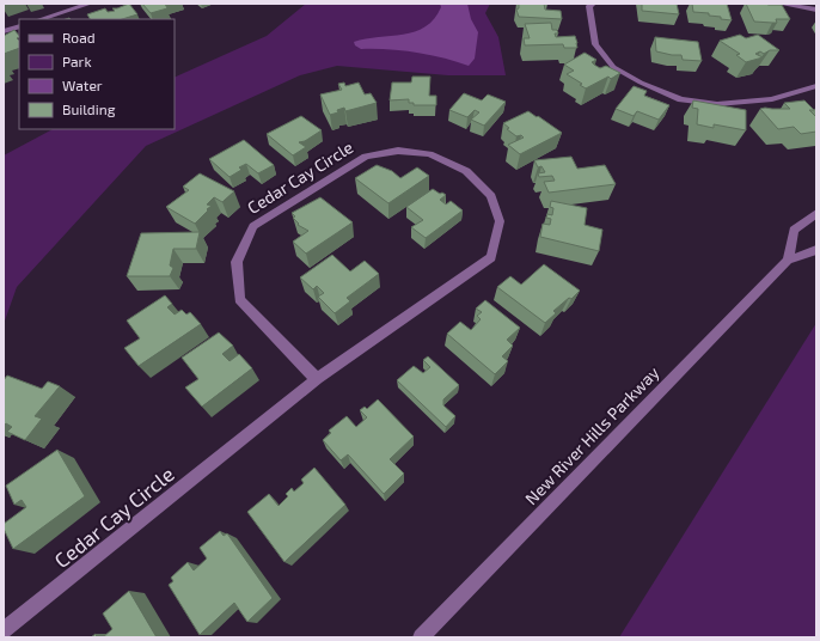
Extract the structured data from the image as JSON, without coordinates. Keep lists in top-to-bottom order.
{
  "streets": {
    "street": ["Cedar Cay Circle", "New River Hills Parkway"]
  },
  "legend": [
    "Road",
    "Park",
    "Water",
    "Building"
  ]
}
